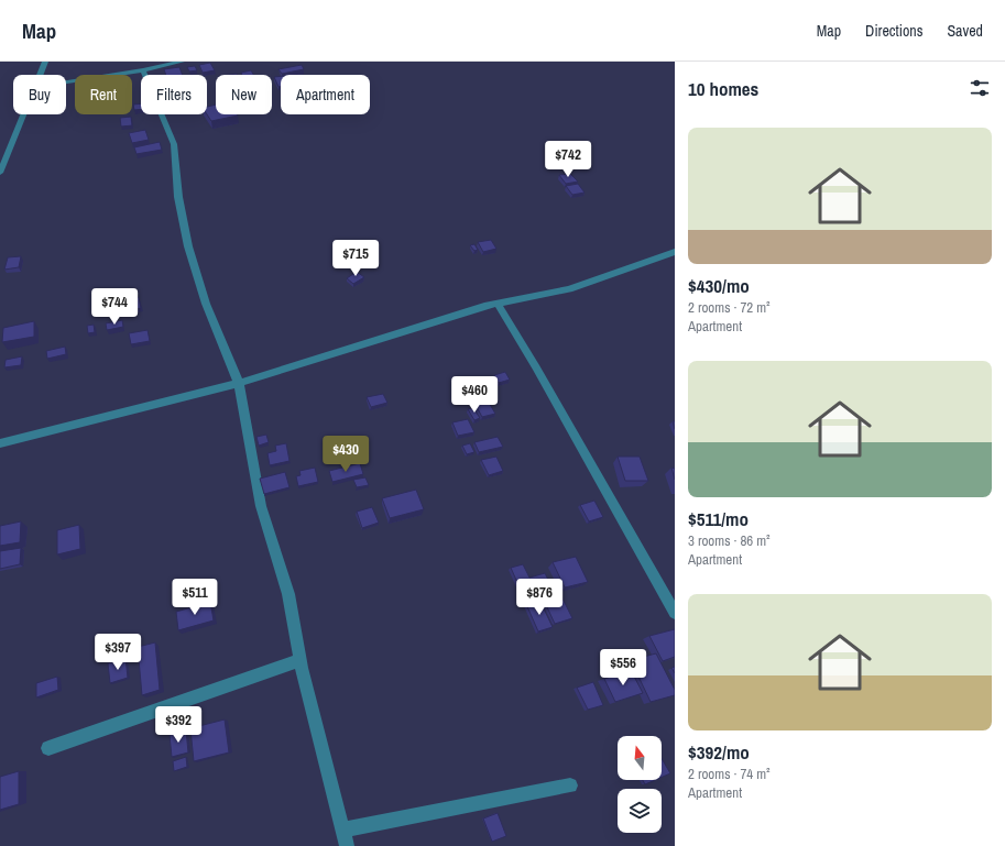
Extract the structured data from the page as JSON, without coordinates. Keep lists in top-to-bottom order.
{
  "north": "top",
  "page": {
    "header": "Map",
    "nav": ["Map", "Directions", "Saved"],
    "heading": "10 homes",
    "chip": [
      "Buy",
      "Rent",
      "Filters",
      "New",
      "Apartment"
    ],
    "list": [
      {
        "name": "$430/mo",
        "note": "2 rooms · 72 m² · Apartment"
      },
      {
        "name": "$511/mo",
        "note": "3 rooms · 86 m² · Apartment"
      },
      {
        "name": "$392/mo",
        "note": "2 rooms · 74 m² · Apartment"
      }
    ],
    "price": [
      "$742",
      "$715",
      "$744",
      "$460",
      "$430",
      "$511",
      "$876",
      "$397",
      "$556",
      "$392"
    ]
  }
}
